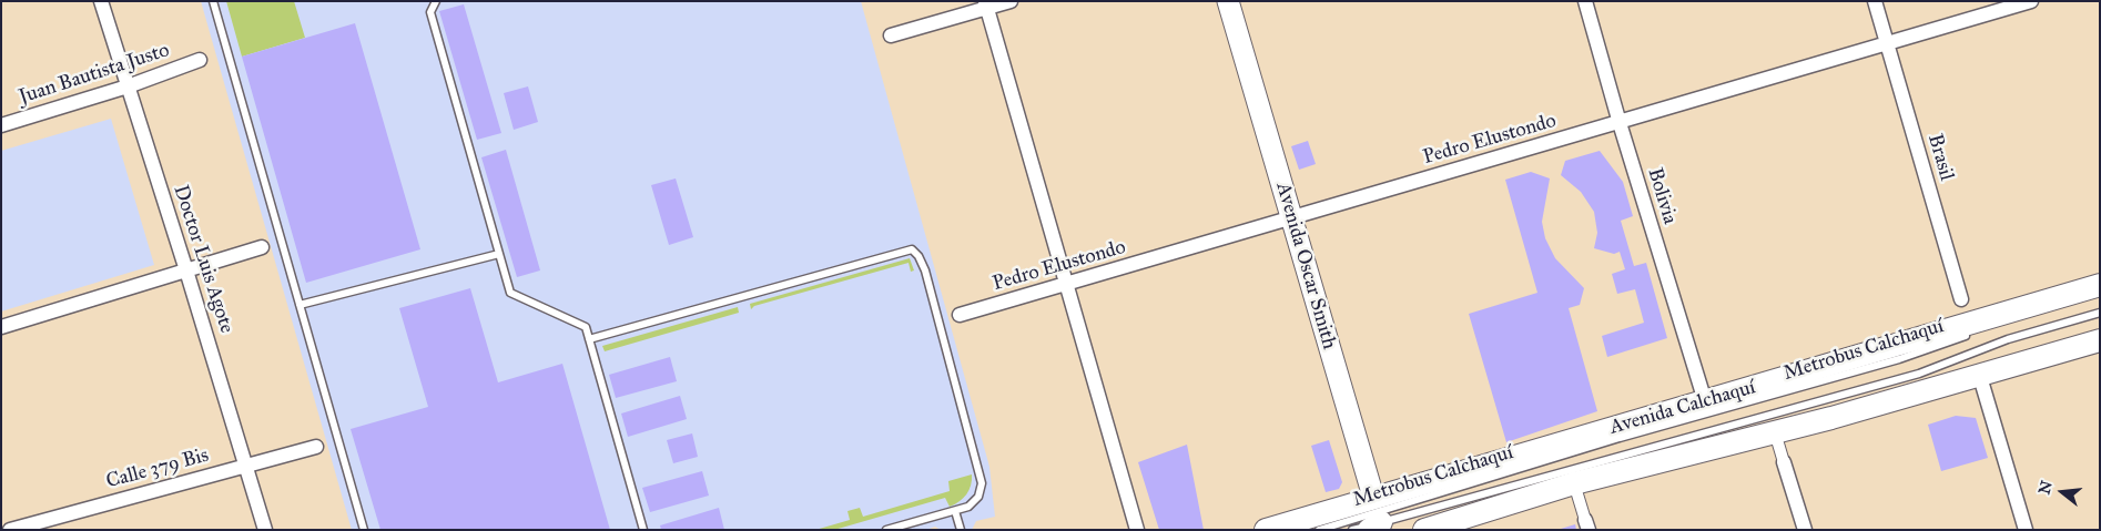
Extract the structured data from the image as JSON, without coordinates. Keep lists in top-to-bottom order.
{
  "streets": {
    "main road": ["Avenida Oscar Smith", "Avenida Calchaquí"],
    "street": [
      "Juan Bautista Justo",
      "Pedro Elustondo",
      "Brasil",
      "Bolivia",
      "Doctor Luis Agote",
      "Calle 379 Bis"
    ],
    "lane": ["Metrobus Calchaquí"]
  },
  "crossings": [
    ["Juan Bautista Justo", "Doctor Luis Agote"],
    ["Pedro Elustondo", "Brasil"],
    ["Pedro Elustondo", "Bolivia"],
    ["Pedro Elustondo", "Avenida Oscar Smith"],
    ["Brasil", "Metrobus Calchaquí"],
    ["Brasil", "Avenida Calchaquí"],
    ["Bolivia", "Avenida Calchaquí"],
    ["Doctor Luis Agote", "Calle 379 Bis"],
    ["Avenida Oscar Smith", "Metrobus Calchaquí"],
    ["Avenida Oscar Smith", "Avenida Calchaquí"],
    ["Metrobus Calchaquí", "Avenida Calchaquí"]
  ],
  "north": "left"
}
